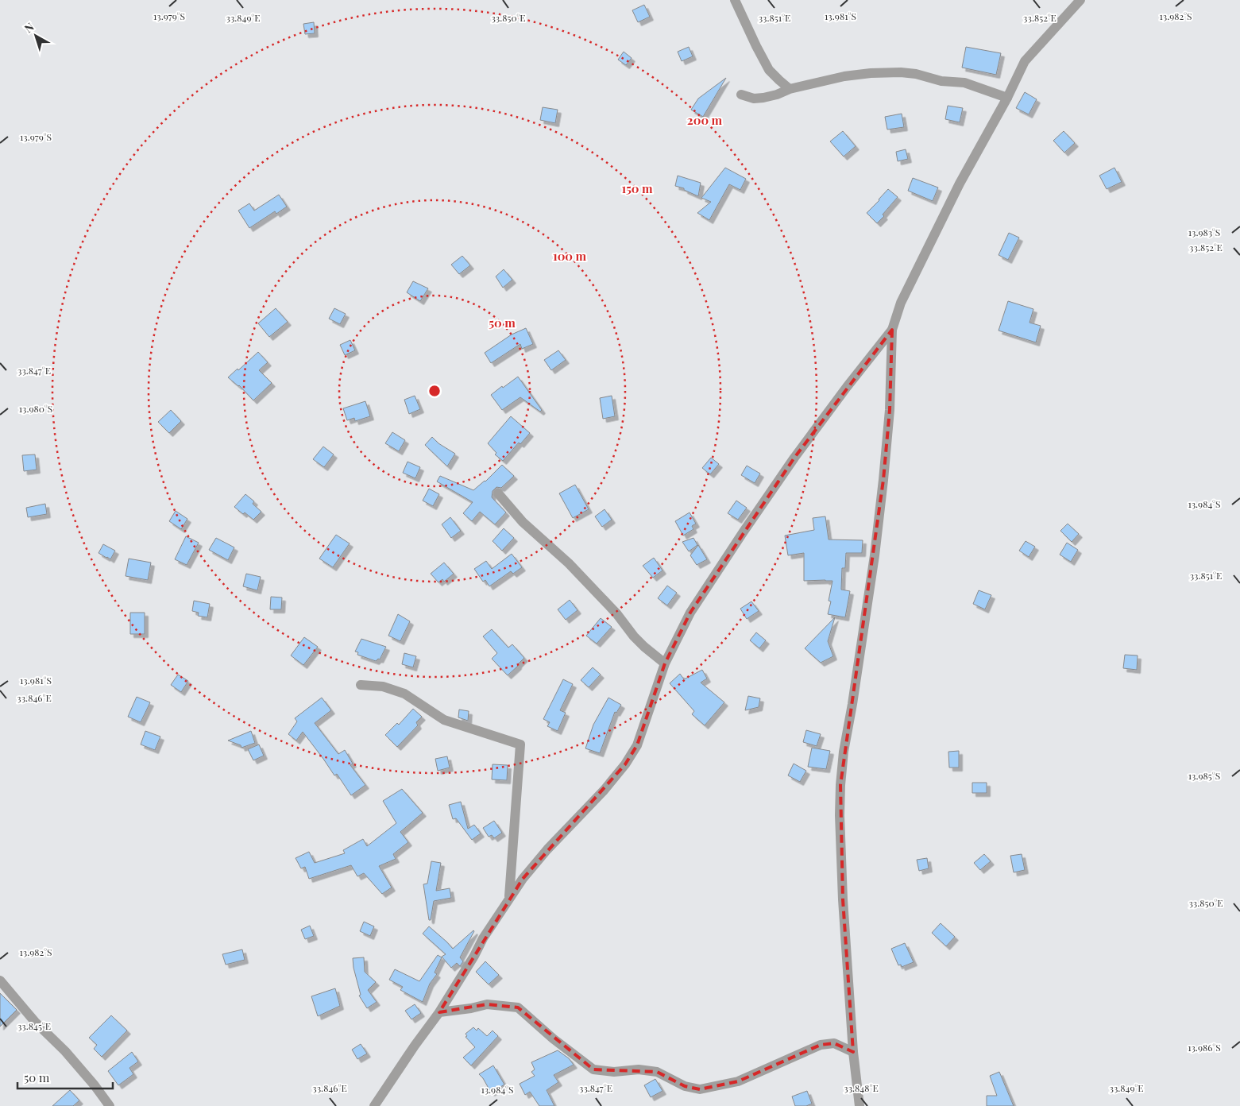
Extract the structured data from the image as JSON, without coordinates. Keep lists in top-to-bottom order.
{
  "scale_bar": "50 m",
  "north": "top left",
  "coordinates": [
    "13.979°S",
    "13.981°S",
    "13.982°S",
    "33.849°E",
    "33.850°E",
    "33.851°E",
    "33.852°E",
    "13.983°S",
    "33.847°E",
    "13.980°S",
    "13.984°S",
    "33.846°E",
    "13.985°S",
    "33.845°E",
    "13.986°S",
    "33.848°E"
  ],
  "rings": [
    "200 m",
    "150 m",
    "100 m",
    "50 m"
  ]
}
